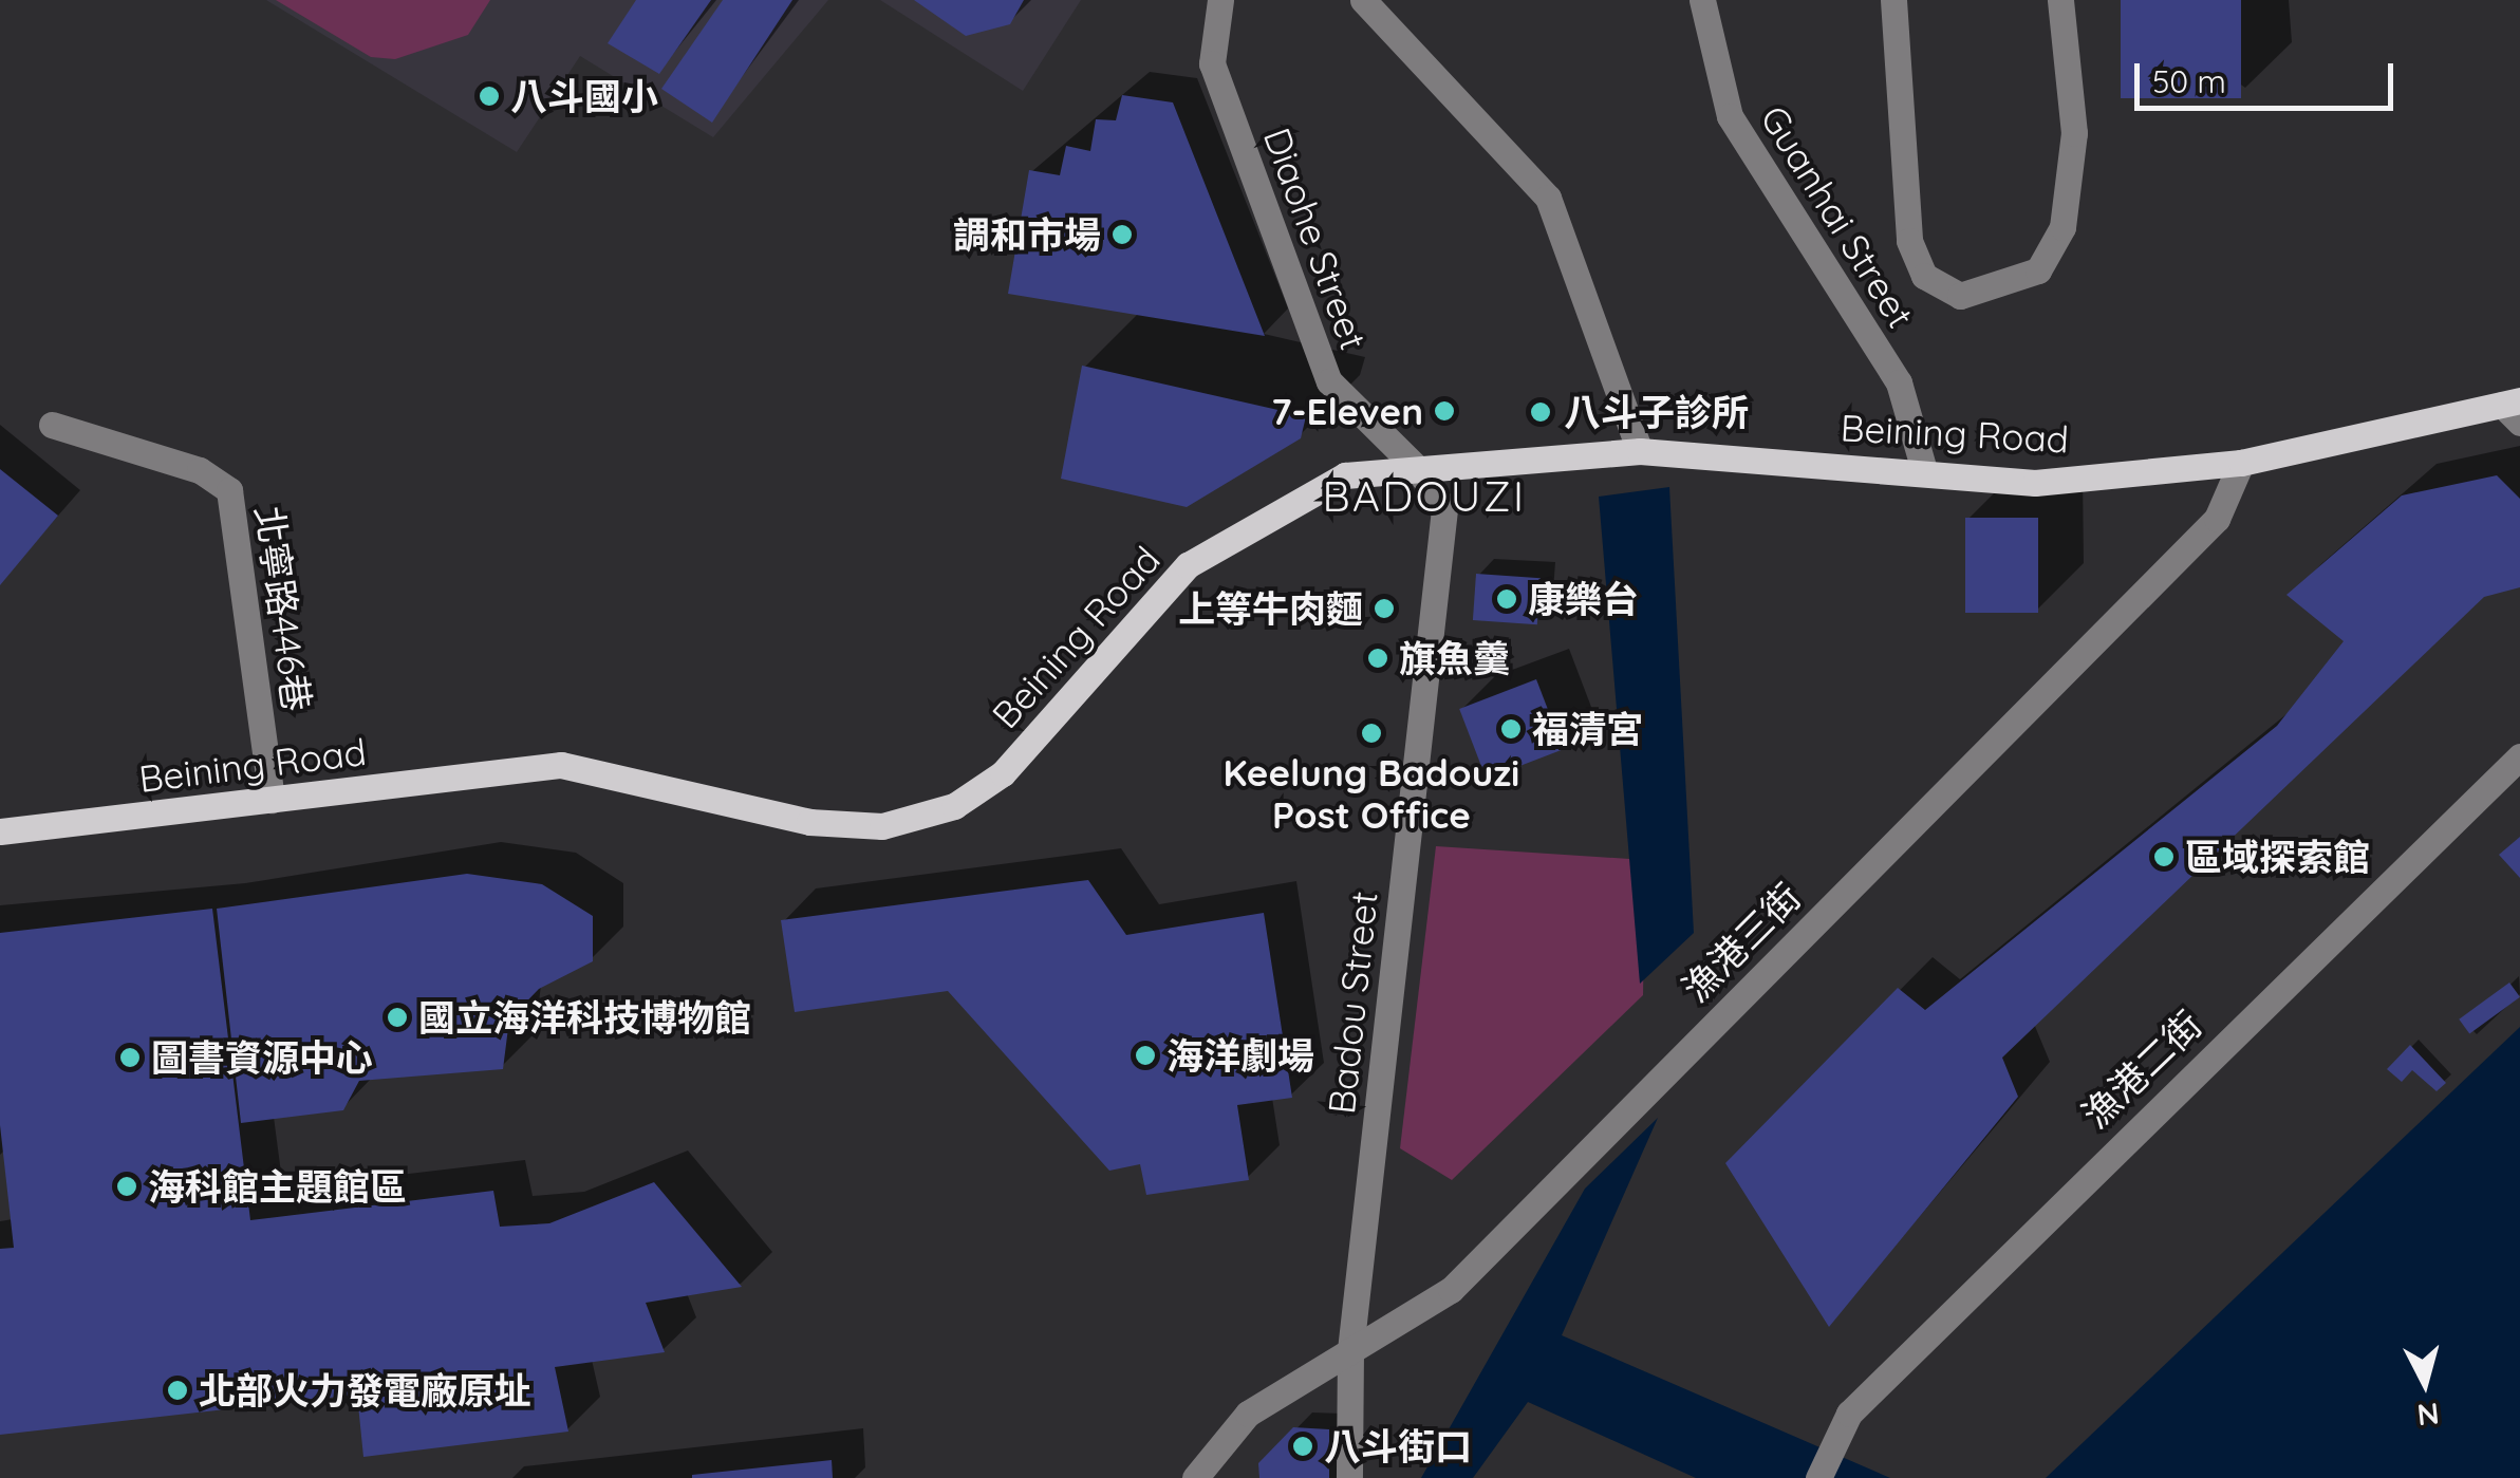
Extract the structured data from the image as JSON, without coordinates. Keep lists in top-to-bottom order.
{
  "streets": {
    "main road": ["Beining Road"],
    "street": [
      "Guanhai Street",
      "Diaohe Street",
      "北寧路446巷",
      "漁港三街",
      "Badou Street",
      "漁港二街"
    ]
  },
  "crossings": [
    ["Guanhai Street", "Beining Road"],
    ["Diaohe Street", "Beining Road"],
    ["Diaohe Street", "Badou Street"],
    ["Beining Road", "北寧路446巷"],
    ["Beining Road", "漁港三街"],
    ["Beining Road", "Badou Street"],
    ["漁港三街", "Badou Street"]
  ],
  "districts": ["BADOUZI"],
  "places": [
    "八斗國小",
    "調和市場",
    "7-Eleven",
    "八斗子診所",
    "康樂台",
    "上等牛肉麵",
    "旗魚羹",
    "福清宮",
    "Keelung Badouzi Post Office",
    "區域探索館",
    "國立海洋科技博物館",
    "海洋劇場",
    "圖書資源中心",
    "海科館主題館區",
    "北部火力發電廠原址",
    "八斗街口"
  ],
  "scale_bar": "50 m",
  "north": "bottom"
}
